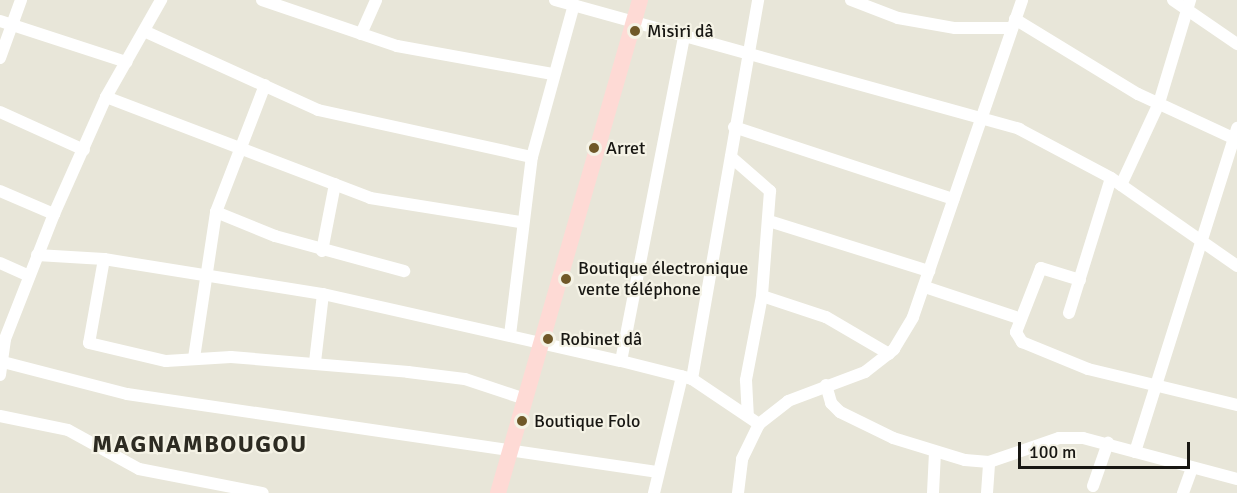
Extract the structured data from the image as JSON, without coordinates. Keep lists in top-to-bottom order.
{
  "districts": ["MAGNAMBOUGOU"],
  "places": [
    "Misiri dâ",
    "Arret",
    "Boutique électronique vente téléphone",
    "Robinet dâ",
    "Boutique Folo"
  ],
  "scale_bar": "100 m"
}
